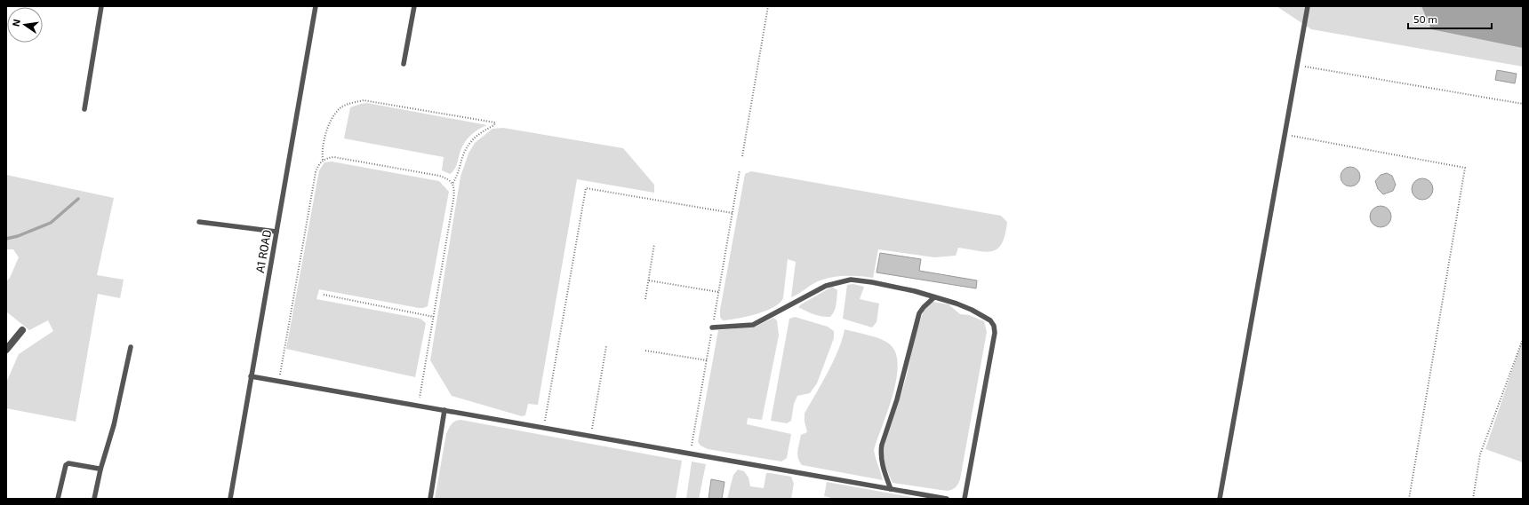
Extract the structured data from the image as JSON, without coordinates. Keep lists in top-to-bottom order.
{
  "streets": {
    "lane": ["A1 ROAD"]
  },
  "scale_bar": "50 m",
  "north": "left"
}
